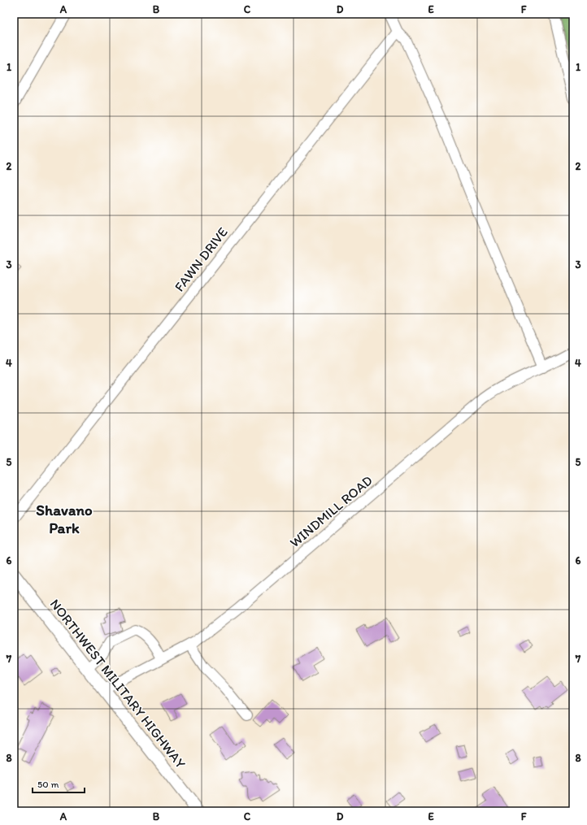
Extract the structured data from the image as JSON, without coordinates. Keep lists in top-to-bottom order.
{
  "streets": {
    "main road": ["NORTHWEST MILITARY HIGHWAY"],
    "street": ["FAWN DRIVE", "WINDMILL ROAD"]
  },
  "crossings": [
    ["WINDMILL ROAD", "NORTHWEST MILITARY HIGHWAY"]
  ],
  "districts": ["Shavano Park"],
  "scale_bar": "50 m",
  "grid": {
    "columns": [
      "A",
      "B",
      "C",
      "D",
      "E",
      "F"
    ],
    "rows": [
      "1",
      "2",
      "3",
      "4",
      "5",
      "6",
      "7",
      "8"
    ]
  }
}
